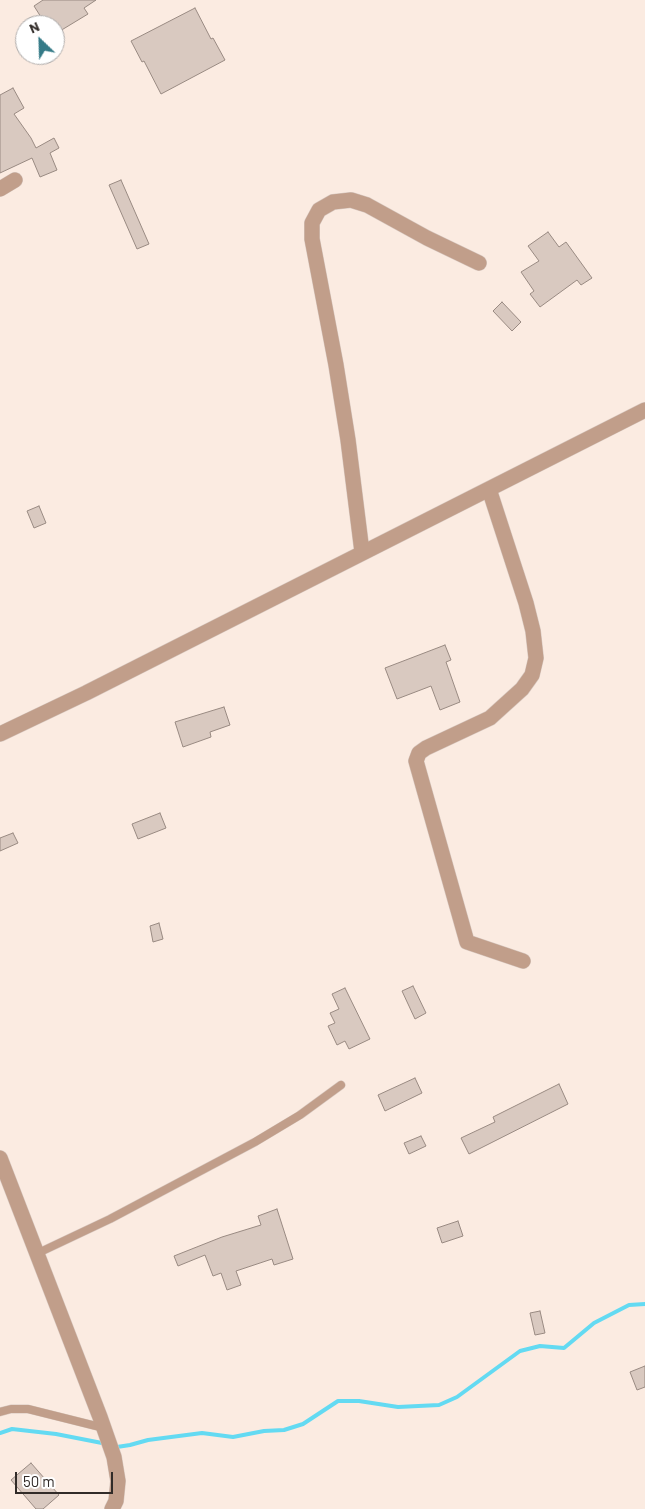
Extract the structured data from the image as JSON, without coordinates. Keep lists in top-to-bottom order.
{
  "scale_bar": "50 m",
  "north": "top left"
}
